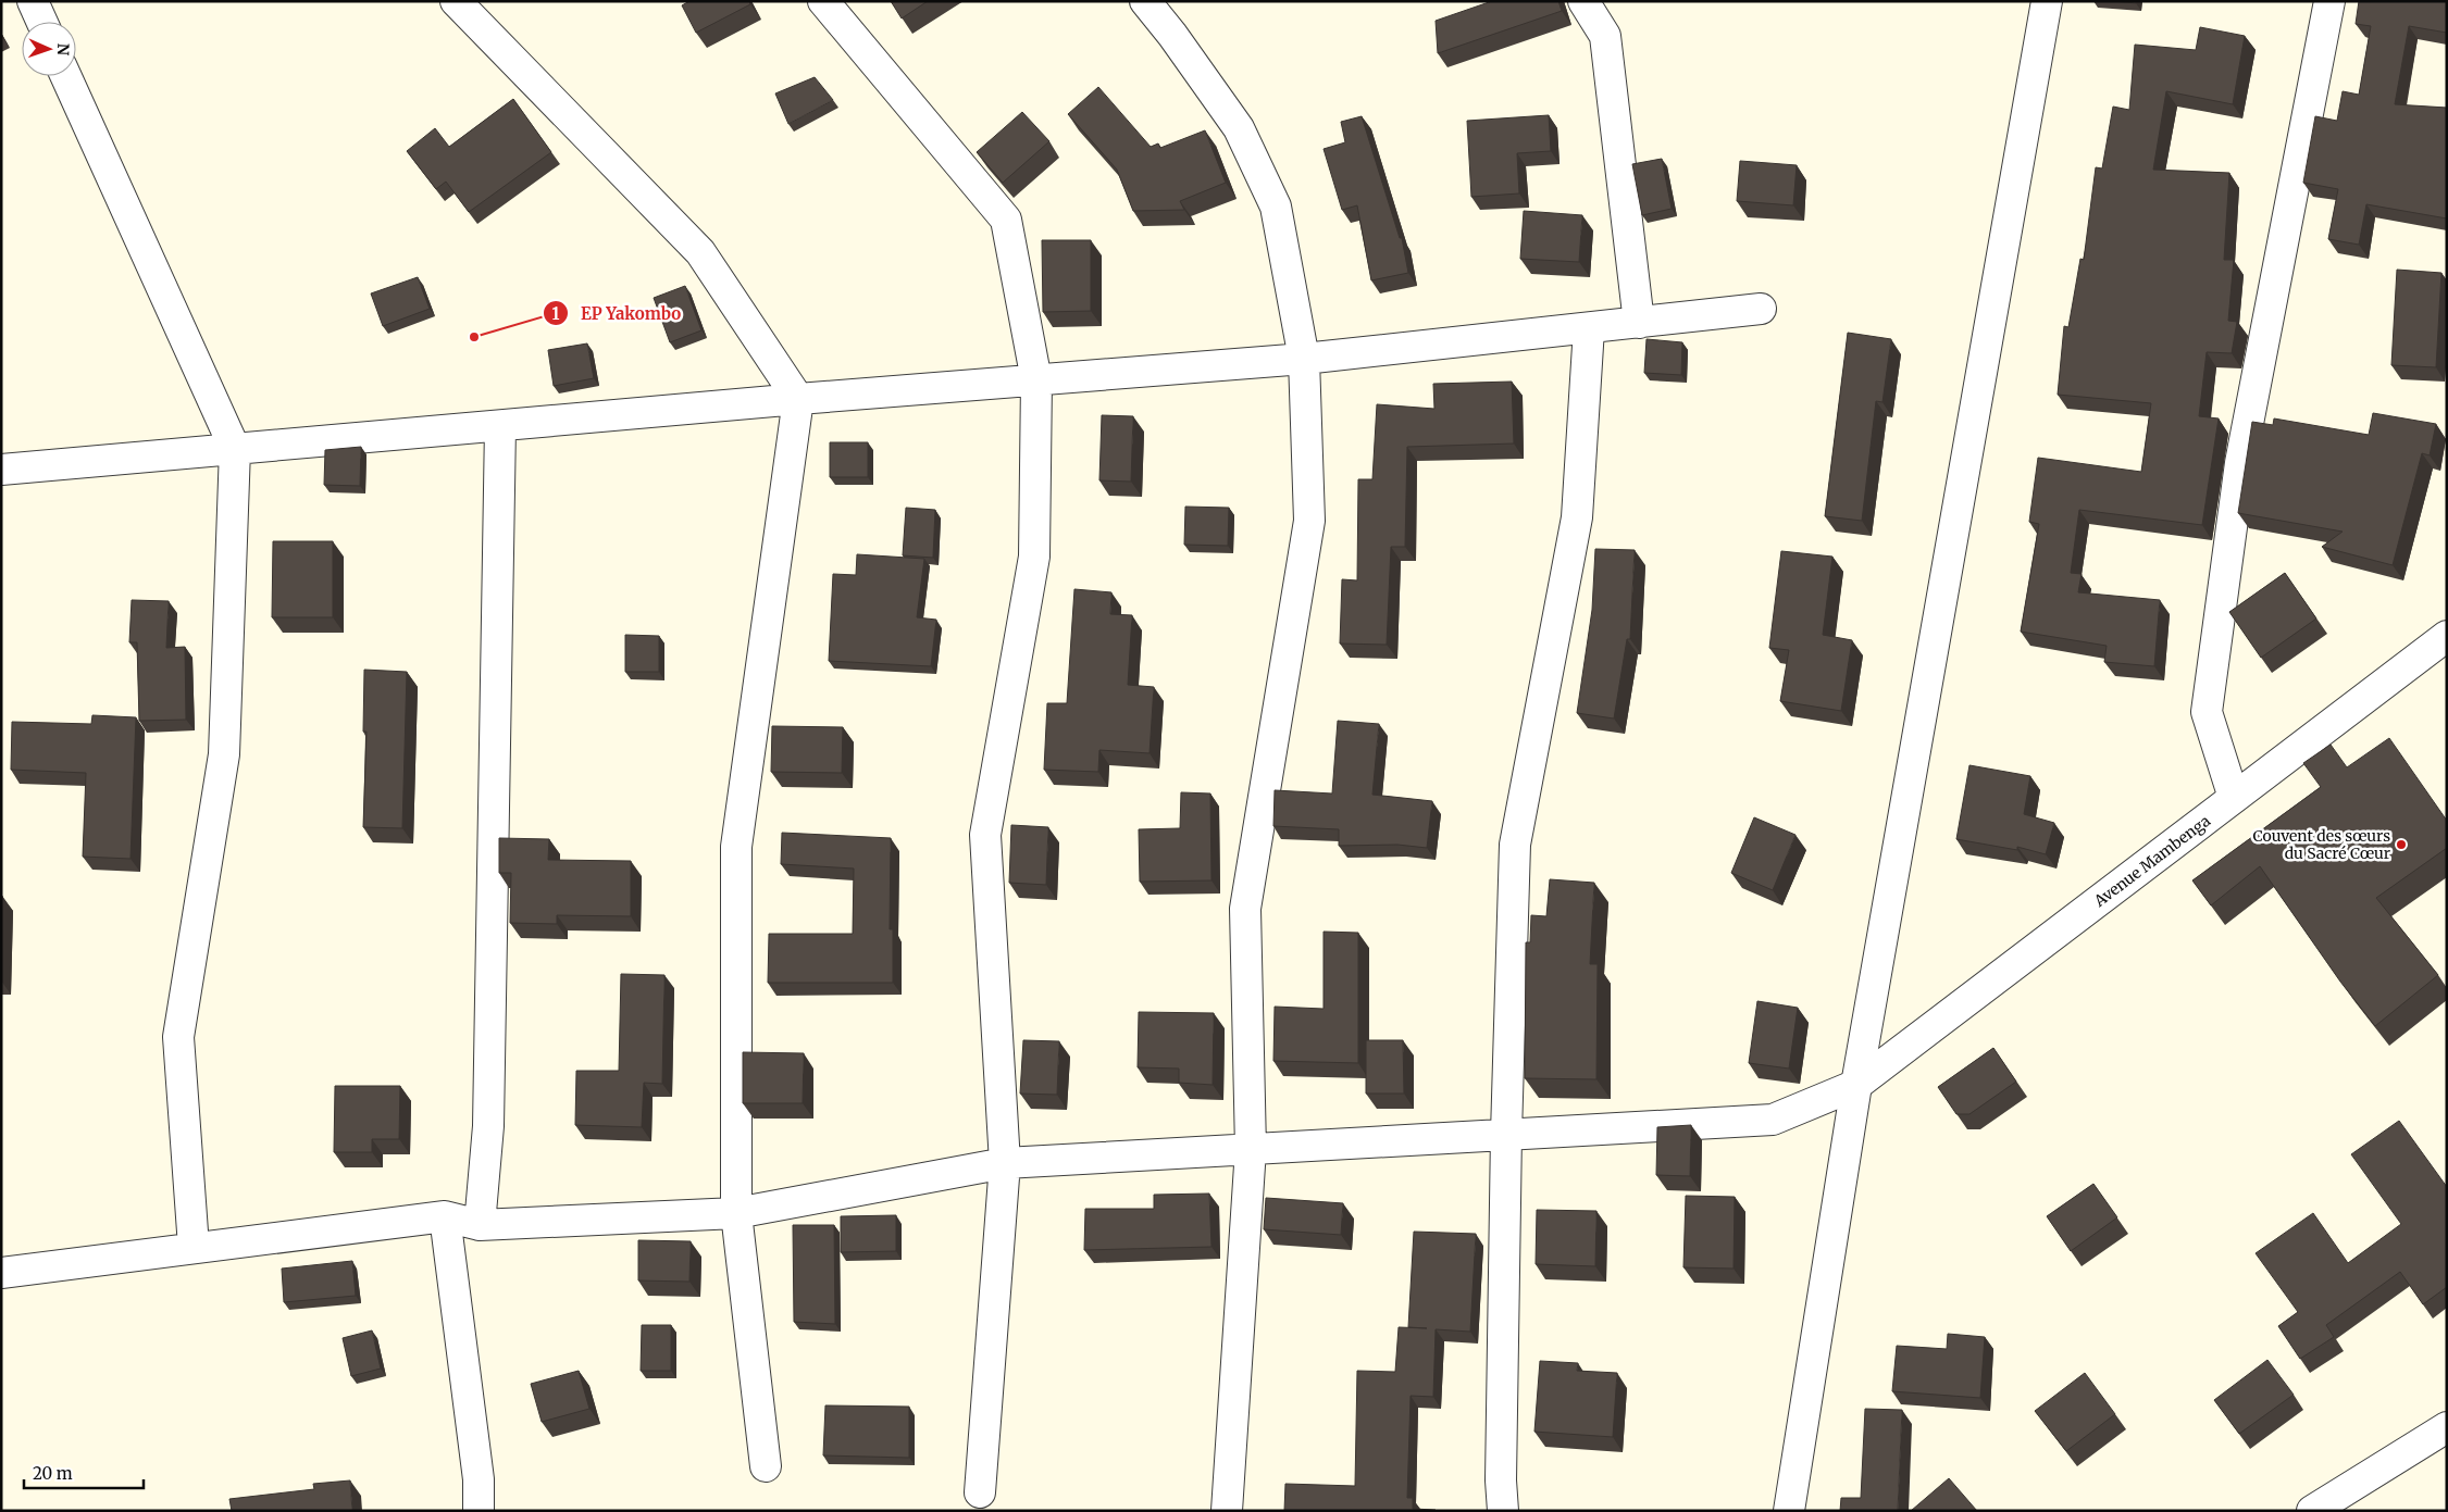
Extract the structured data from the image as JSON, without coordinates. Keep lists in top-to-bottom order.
{
  "streets": {
    "street": ["Avenue Mambenga"]
  },
  "places": ["EP Yakombo", "Couvent des sœurs du Sacré Cœur"],
  "scale_bar": "20 m",
  "north": "right"
}
